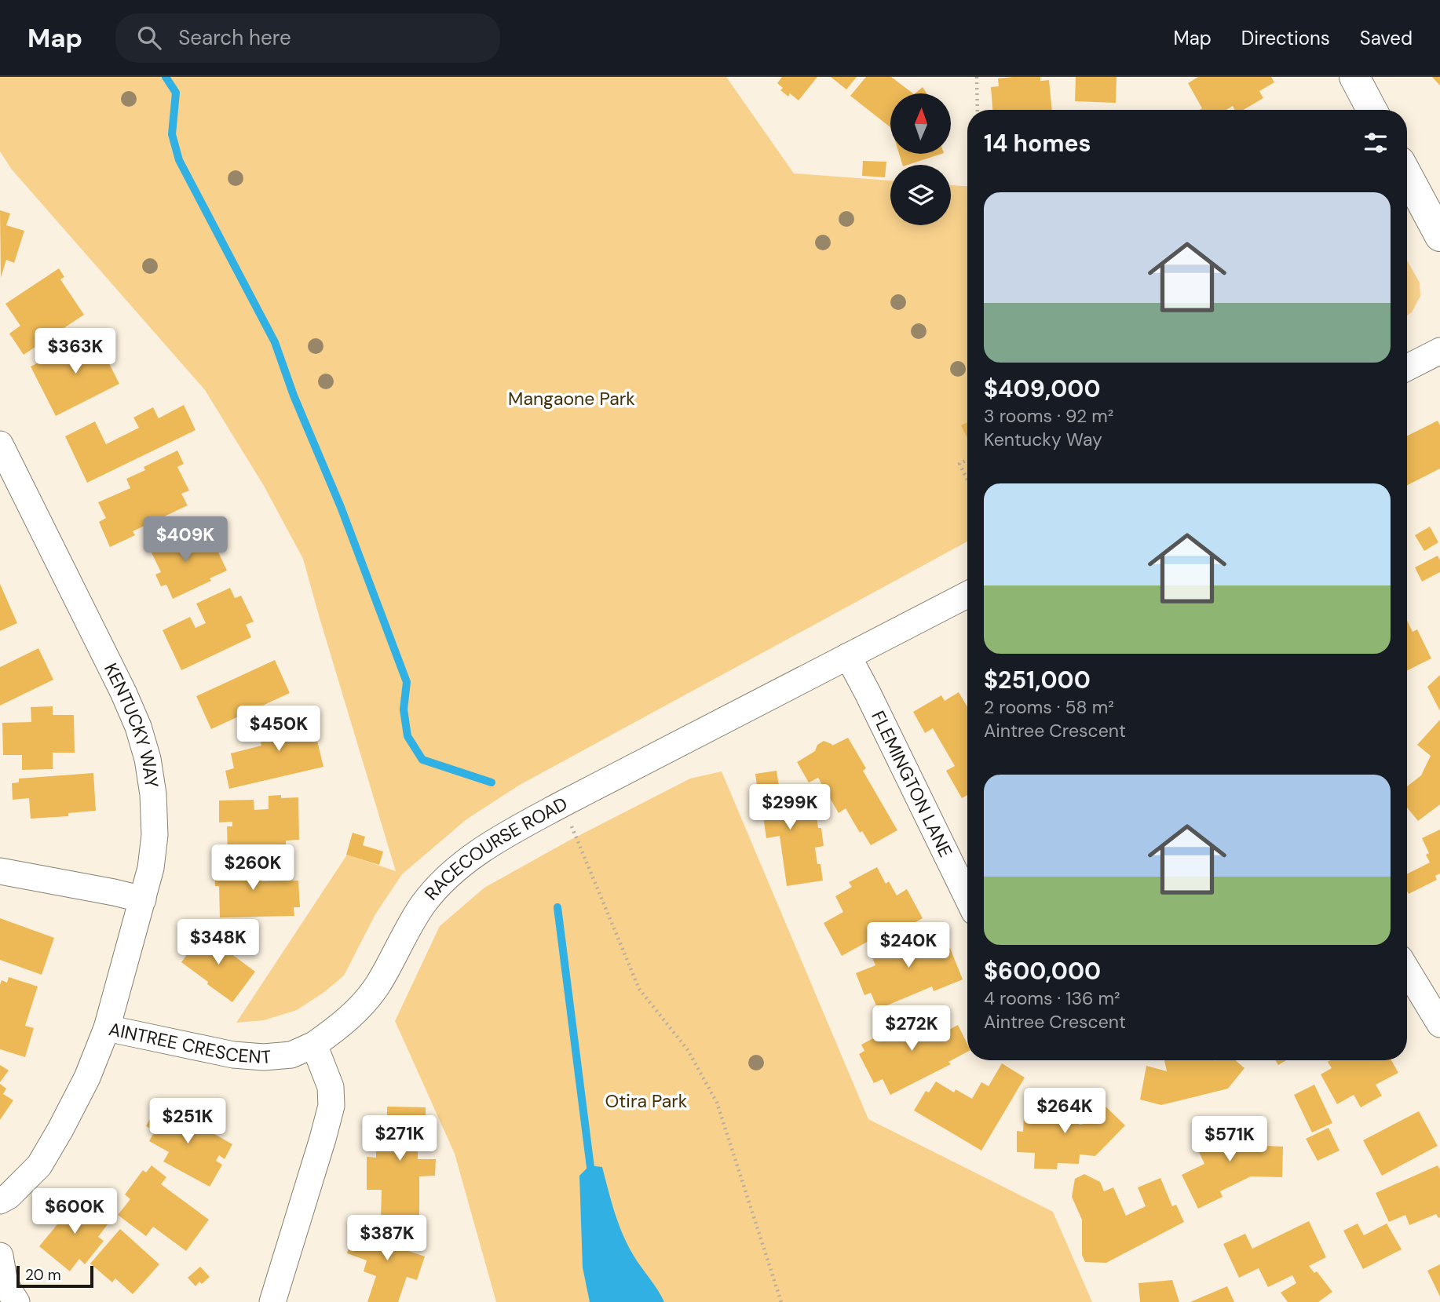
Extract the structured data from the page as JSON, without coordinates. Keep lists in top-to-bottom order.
{
  "streets": {
    "street": [
      "KENTUCKY WAY",
      "FLEMINGTON LANE",
      "RACECOURSE ROAD",
      "AINTREE CRESCENT"
    ]
  },
  "crossings": [
    ["KENTUCKY WAY", "AINTREE CRESCENT"],
    ["FLEMINGTON LANE", "RACECOURSE ROAD"],
    ["RACECOURSE ROAD", "AINTREE CRESCENT"]
  ],
  "parks": ["Mangaone Park", "Otira Park"],
  "scale_bar": "20 m",
  "north": "top",
  "page": {
    "header": "Map",
    "search": "Search here",
    "nav": ["Map", "Directions", "Saved"],
    "heading": "14 homes",
    "list": [
      {
        "name": "$409,000",
        "note": "3 rooms · 92 m² · Kentucky Way"
      },
      {
        "name": "$251,000",
        "note": "2 rooms · 58 m² · Aintree Crescent"
      },
      {
        "name": "$600,000",
        "note": "4 rooms · 136 m² · Aintree Crescent"
      }
    ],
    "price": [
      "$363K",
      "$409K",
      "$450K",
      "$299K",
      "$260K",
      "$348K",
      "$240K",
      "$272K",
      "$264K",
      "$251K",
      "$271K",
      "$571K",
      "$600K",
      "$387K"
    ],
    "scale": "20 m"
  }
}
